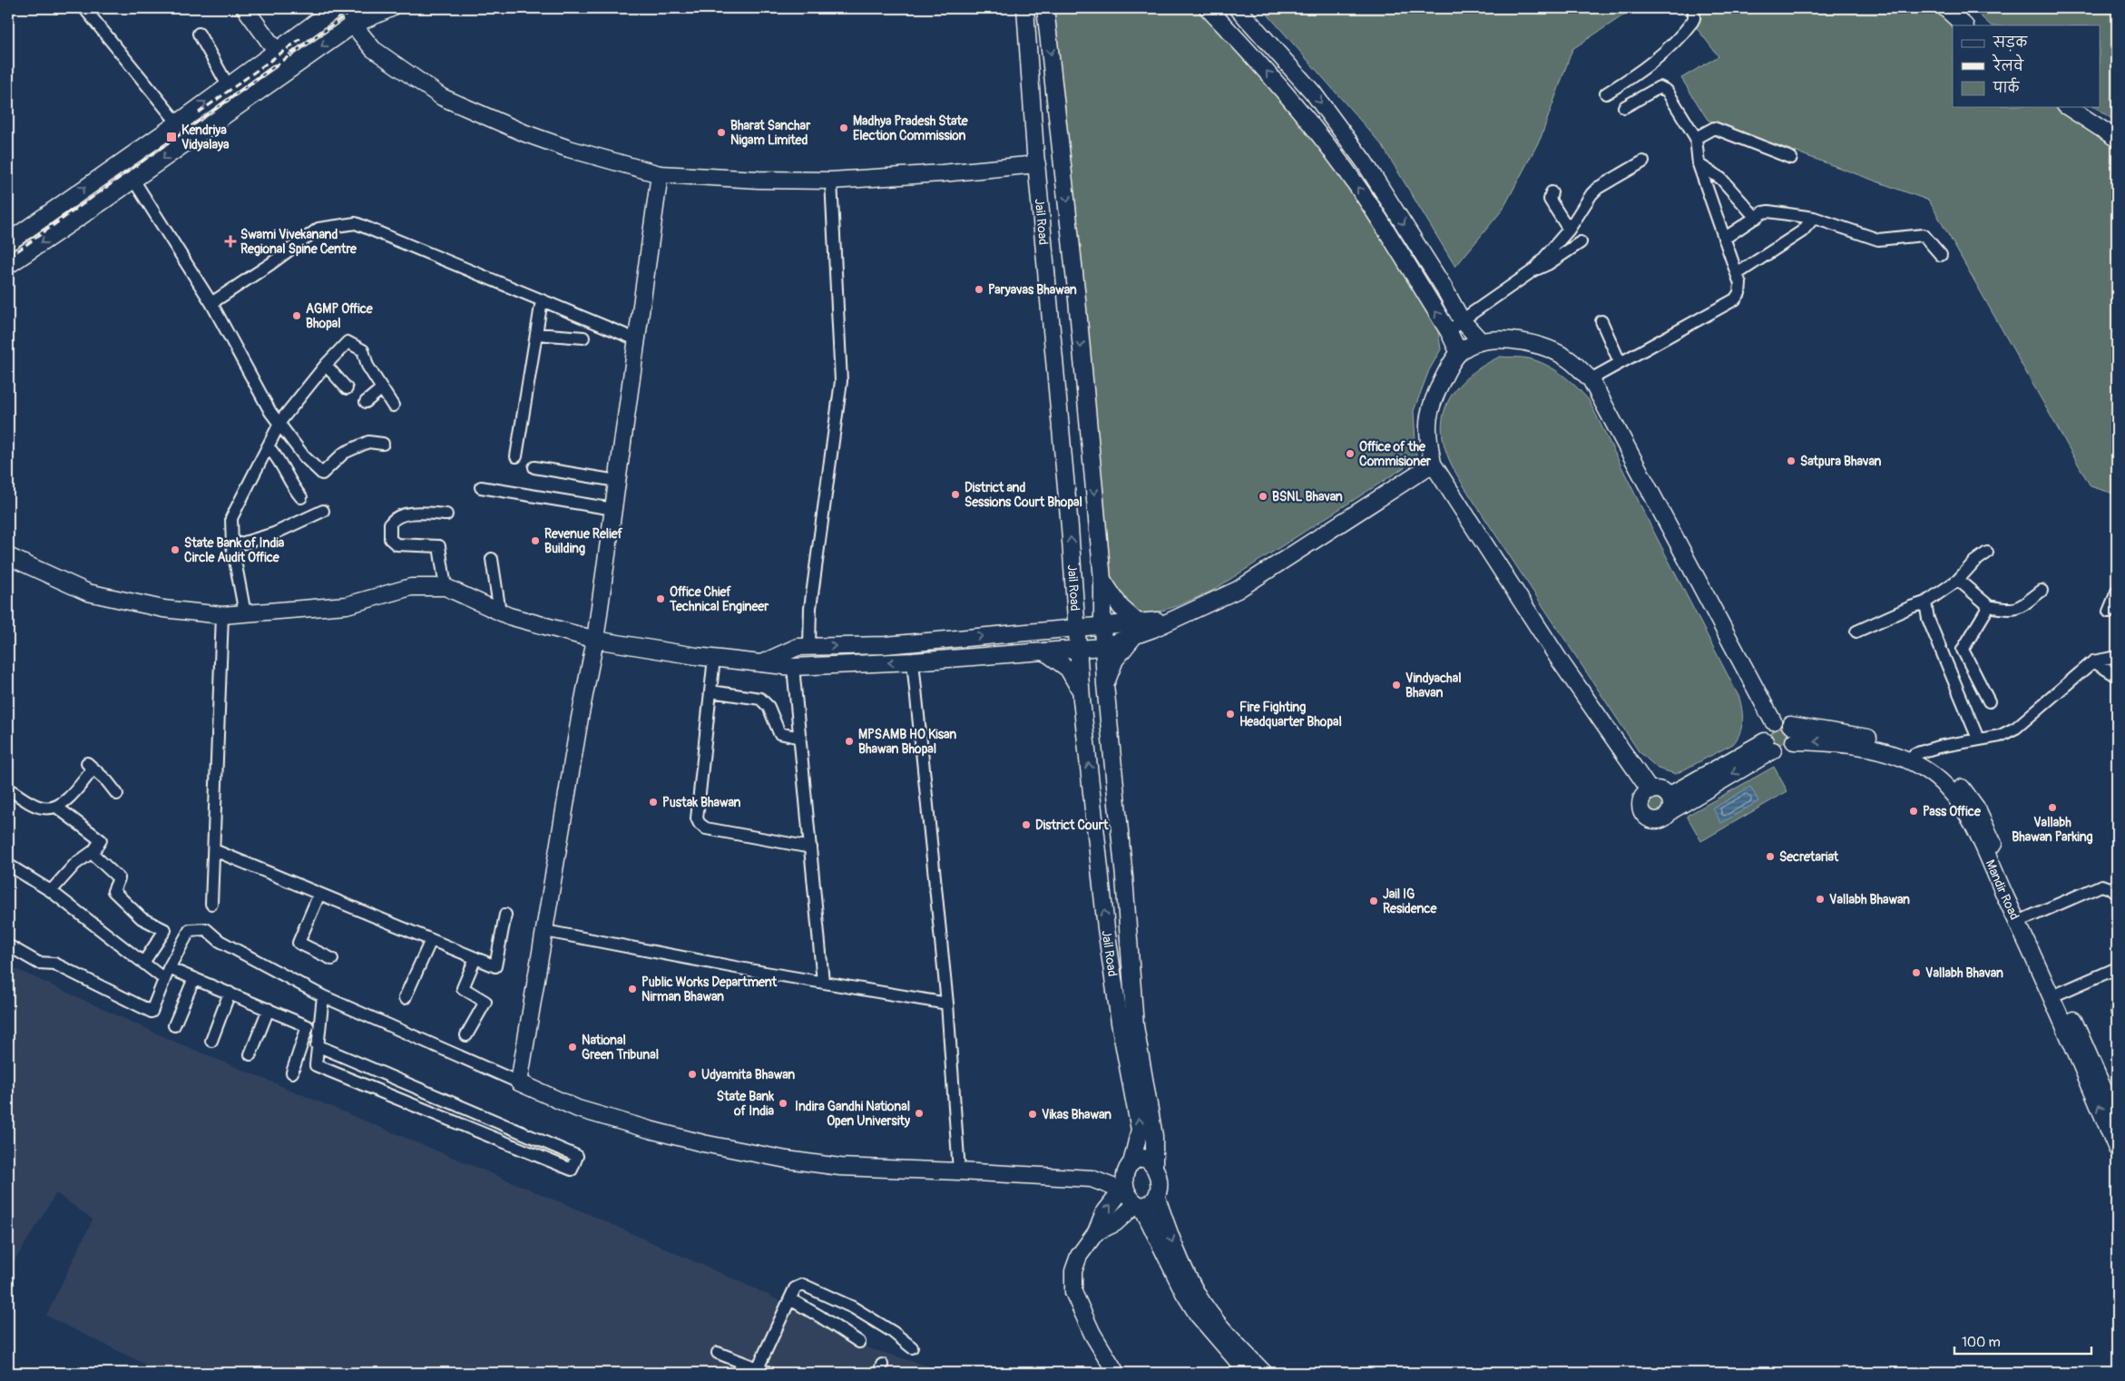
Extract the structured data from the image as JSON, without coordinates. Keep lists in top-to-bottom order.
{
  "streets": {
    "street": ["Jail Road", "Mandir Road"]
  },
  "places": {
    "other": [
      "Madhya Pradesh State Election Commission",
      "Bharat Sanchar Nigam Limited",
      "Paryavas Bhawan",
      "AGMP Office Bhopal",
      "Office of the Commisioner",
      "Satpura Bhavan",
      "District and Sessions Court Bhopal",
      "BSNL Bhavan",
      "Revenue Relief Building",
      "State Bank of India Circle Audit Office",
      "Office Chief Technical Engineer",
      "Vindyachal Bhavan",
      "Fire Fighting Headquarter Bhopal",
      "MPSAMB HO Kisan Bhawan Bhopal",
      "Pustak Bhawan",
      "Vallabh Bhawan Parking",
      "Pass Office",
      "District Court",
      "Secretariat",
      "Vallabh Bhawan",
      "Jail IG Residence",
      "Vallabh Bhavan",
      "Public Works Department Nirman Bhawan",
      "National Green Tribunal",
      "Udyamita Bhawan",
      "State Bank of India",
      "Indira Gandhi National Open University",
      "Vikas Bhawan"
    ],
    "transit": ["Kendriya Vidyalaya"],
    "health": ["Swami Vivekanand Regional Spine Centre"]
  },
  "legend": ["सड़क", "रेलवे", "पार्क"],
  "scale_bar": "100 m"
}
